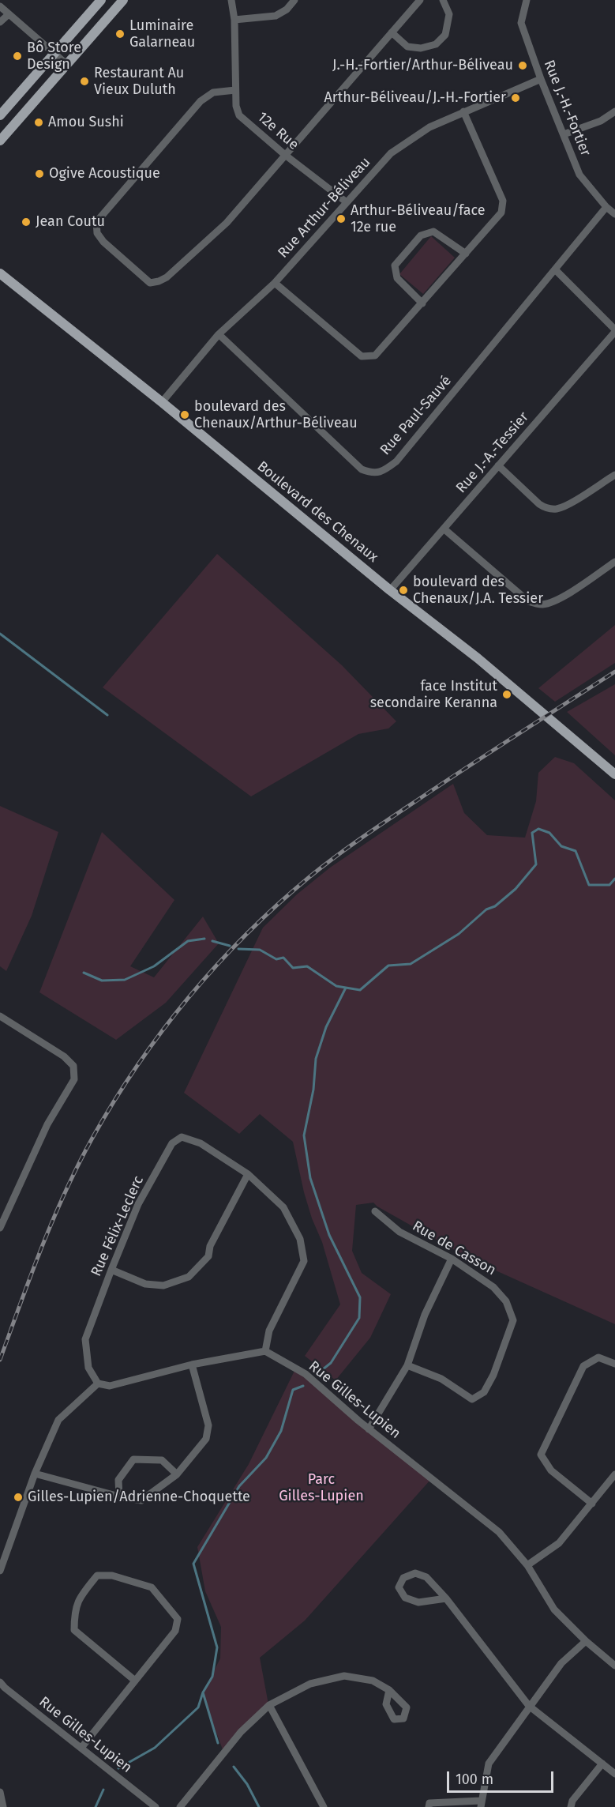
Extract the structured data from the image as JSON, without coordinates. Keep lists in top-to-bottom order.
{
  "streets": {
    "main road": ["Boulevard des Chenaux"],
    "street": [
      "Rue J.-H.-Fortier",
      "12e Rue",
      "Rue Arthur-Béliveau",
      "Rue Paul-Sauvé",
      "Rue J.-A.-Tessier",
      "Rue Félix-Leclerc",
      "Rue de Casson",
      "Rue Gilles-Lupien"
    ]
  },
  "crossings": [
    ["Rue J.-H.-Fortier", "Rue Arthur-Béliveau"],
    ["Rue J.-H.-Fortier", "Rue Paul-Sauvé"],
    ["12e Rue", "Rue Arthur-Béliveau"],
    ["Rue Arthur-Béliveau", "Rue Paul-Sauvé"],
    ["Rue Arthur-Béliveau", "Boulevard des Chenaux"],
    ["Rue J.-A.-Tessier", "Boulevard des Chenaux"],
    ["Rue Félix-Leclerc", "Rue Gilles-Lupien"]
  ],
  "parks": ["Parc Gilles-Lupien"],
  "places": [
    "Luminaire Galarneau",
    "Bô Store Design",
    "J.-H.-Fortier/Arthur-Béliveau",
    "Restaurant Au Vieux Duluth",
    "Arthur-Béliveau/J.-H.-Fortier",
    "Amou Sushi",
    "Ogive Acoustique",
    "Arthur-Béliveau/face 12e rue",
    "Jean Coutu",
    "boulevard des Chenaux/Arthur-Béliveau",
    "boulevard des Chenaux/J.A. Tessier",
    "face Institut secondaire Keranna",
    "Gilles-Lupien/Adrienne-Choquette"
  ],
  "scale_bar": "100 m"
}
